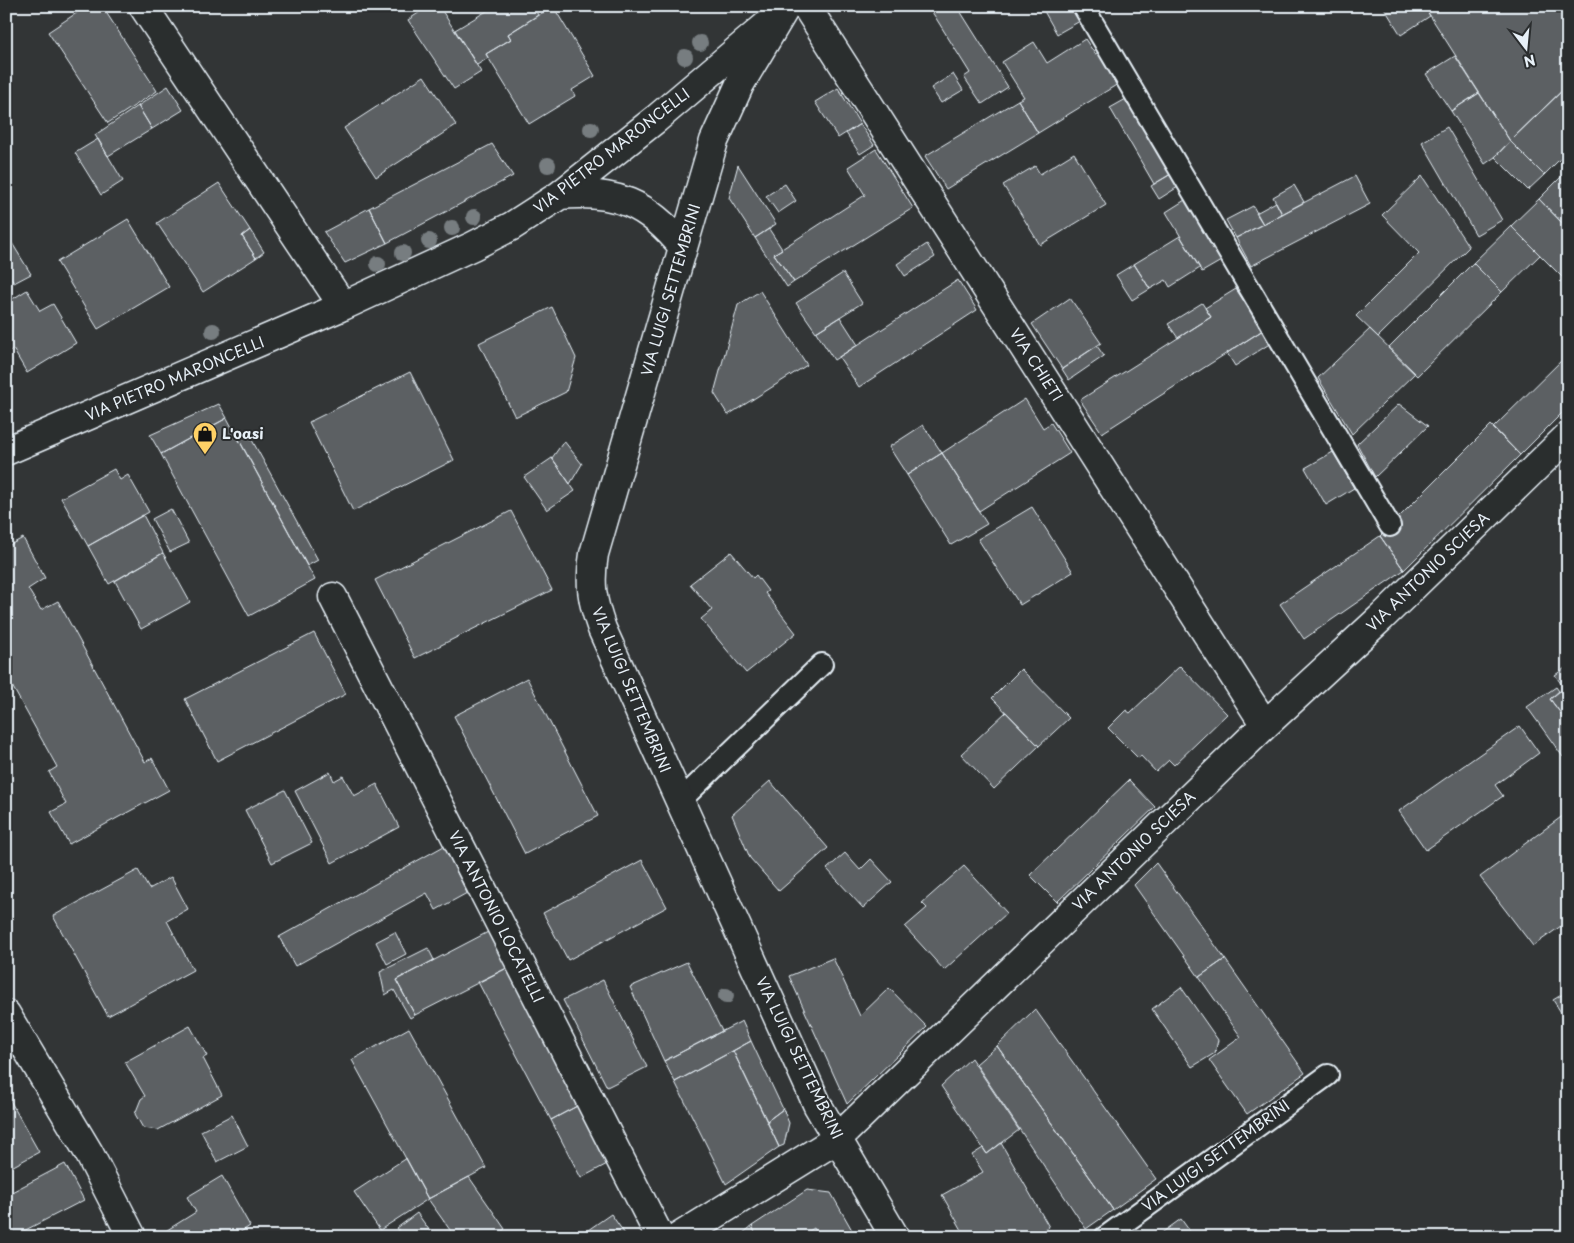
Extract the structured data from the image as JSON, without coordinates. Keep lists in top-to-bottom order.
{
  "streets": {
    "street": [
      "VIA PIETRO MARONCELLI",
      "VIA LUIGI SETTEMBRINI",
      "VIA CHIETI",
      "VIA ANTONIO SCIESA",
      "VIA ANTONIO LOCATELLI"
    ]
  },
  "crossings": [
    ["VIA PIETRO MARONCELLI", "VIA LUIGI SETTEMBRINI"],
    ["VIA PIETRO MARONCELLI", "VIA CHIETI"],
    ["VIA LUIGI SETTEMBRINI", "VIA CHIETI"],
    ["VIA LUIGI SETTEMBRINI", "VIA ANTONIO SCIESA"],
    ["VIA CHIETI", "VIA ANTONIO SCIESA"]
  ],
  "places": {
    "shop": ["L'oasi"]
  },
  "north": "bottom"
}
